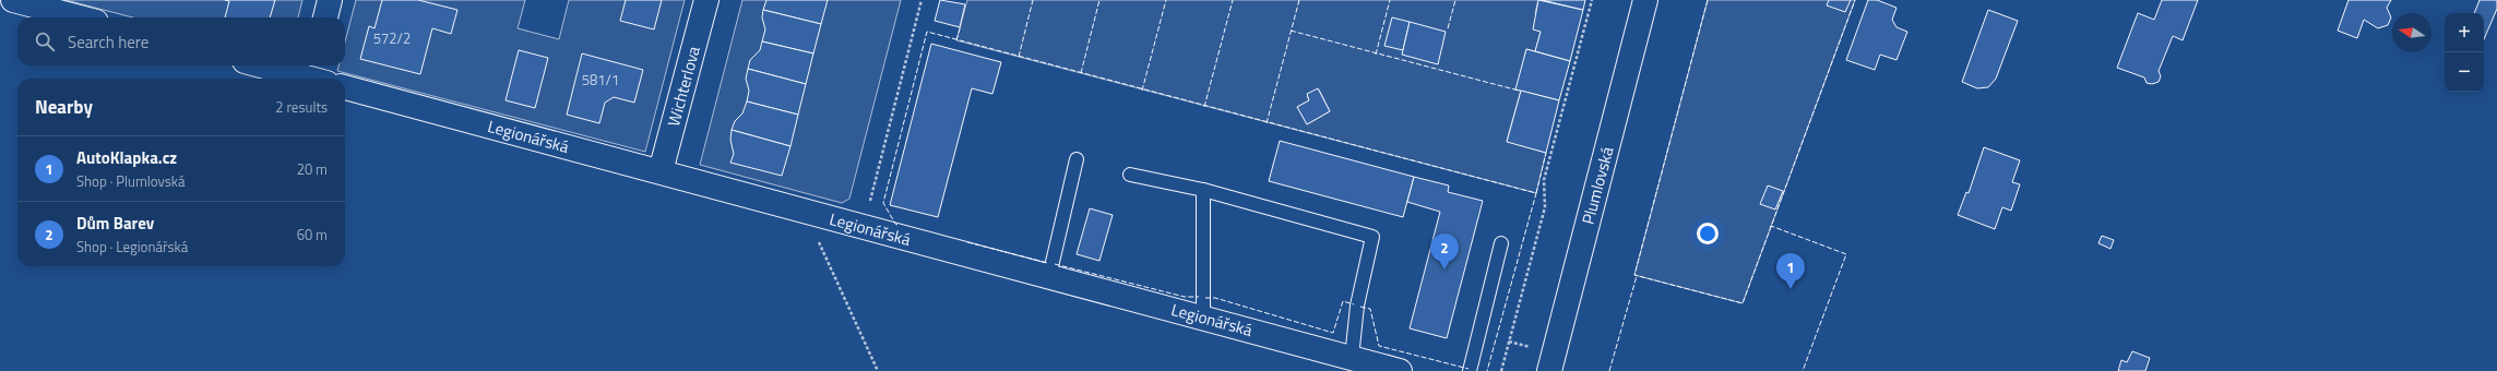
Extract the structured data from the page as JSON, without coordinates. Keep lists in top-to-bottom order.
{
  "streets": {
    "street": ["Wichterlova", "Legionářská", "Plumlovská"]
  },
  "crossings": [
    ["Wichterlova", "Legionářská"]
  ],
  "house_numbers": ["572/2", "581/1"],
  "north": "left",
  "page": {
    "map_buttons": ["+", "−"],
    "search": "Search here",
    "heading": ["Nearby", "2 results"],
    "list": [
      {
        "mark": "1",
        "name": "AutoKlapka.cz",
        "note": "Shop · Plumlovská",
        "value": "20 m"
      },
      {
        "mark": "2",
        "name": "Dům Barev",
        "note": "Shop · Legionářská",
        "value": "60 m"
      }
    ],
    "pins": ["2", "1"]
  }
}
